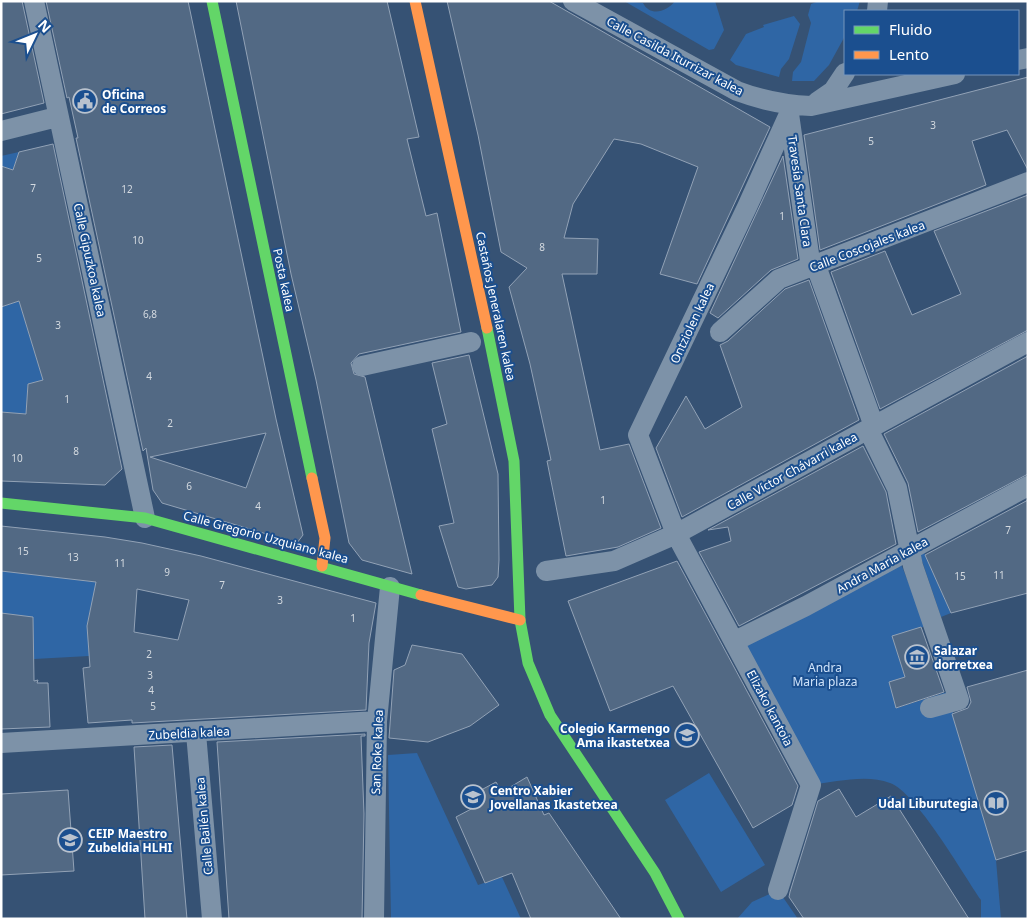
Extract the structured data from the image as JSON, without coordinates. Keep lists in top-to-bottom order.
{
  "streets": {
    "street": [
      "Calle Casilda Iturrizar kalea",
      "Travesía Santa Clara",
      "Calle Coscojales kalea",
      "Calle Gipuzkoa kalea",
      "Posta kalea",
      "Castaños Jeneralaren kalea",
      "Ontziolen kalea",
      "Calle Víctor Chávarri kalea",
      "Calle Gregorio Uzquiano kalea",
      "Andra Maria kalea",
      "Elizako kantoia",
      "Zubeldia kalea",
      "San Roke kalea",
      "Calle Bailén kalea"
    ]
  },
  "crossings": [
    ["Travesía Santa Clara", "Calle Coscojales kalea"],
    ["Travesía Santa Clara", "Ontziolen kalea"],
    ["Travesía Santa Clara", "Calle Víctor Chávarri kalea"],
    ["Travesía Santa Clara", "Andra Maria kalea"],
    ["Calle Gipuzkoa kalea", "Calle Gregorio Uzquiano kalea"],
    ["Posta kalea", "Calle Gregorio Uzquiano kalea"],
    ["Castaños Jeneralaren kalea", "Calle Gregorio Uzquiano kalea"],
    ["Ontziolen kalea", "Calle Víctor Chávarri kalea"],
    ["Ontziolen kalea", "Elizako kantoia"],
    ["Calle Víctor Chávarri kalea", "Elizako kantoia"],
    ["Calle Gregorio Uzquiano kalea", "San Roke kalea"],
    ["Andra Maria kalea", "Elizako kantoia"],
    ["Zubeldia kalea", "San Roke kalea"],
    ["Zubeldia kalea", "Calle Bailén kalea"]
  ],
  "parks": ["Andra Maria plaza"],
  "places": {
    "public building": ["Oficina de Correos"],
    "museum": ["Salazar dorretxea"],
    "school or university": ["Colegio Karmengo Ama ikastetxea", "Centro Xabier Jovellanas Ikastetxea", "CEIP Maestro Zubeldia HLHI"],
    "library": ["Udal Liburutegia"]
  },
  "house_numbers": [
    "3",
    "5",
    "7",
    "12",
    "1",
    "10",
    "8",
    "5",
    "6,8",
    "3",
    "4",
    "1",
    "2",
    "8",
    "10",
    "6",
    "1",
    "4",
    "7",
    "15",
    "13",
    "11",
    "9",
    "11",
    "15",
    "7",
    "3",
    "1",
    "2",
    "3",
    "4",
    "5"
  ],
  "legend": ["Fluido", "Lento"],
  "north": "top right"
}
